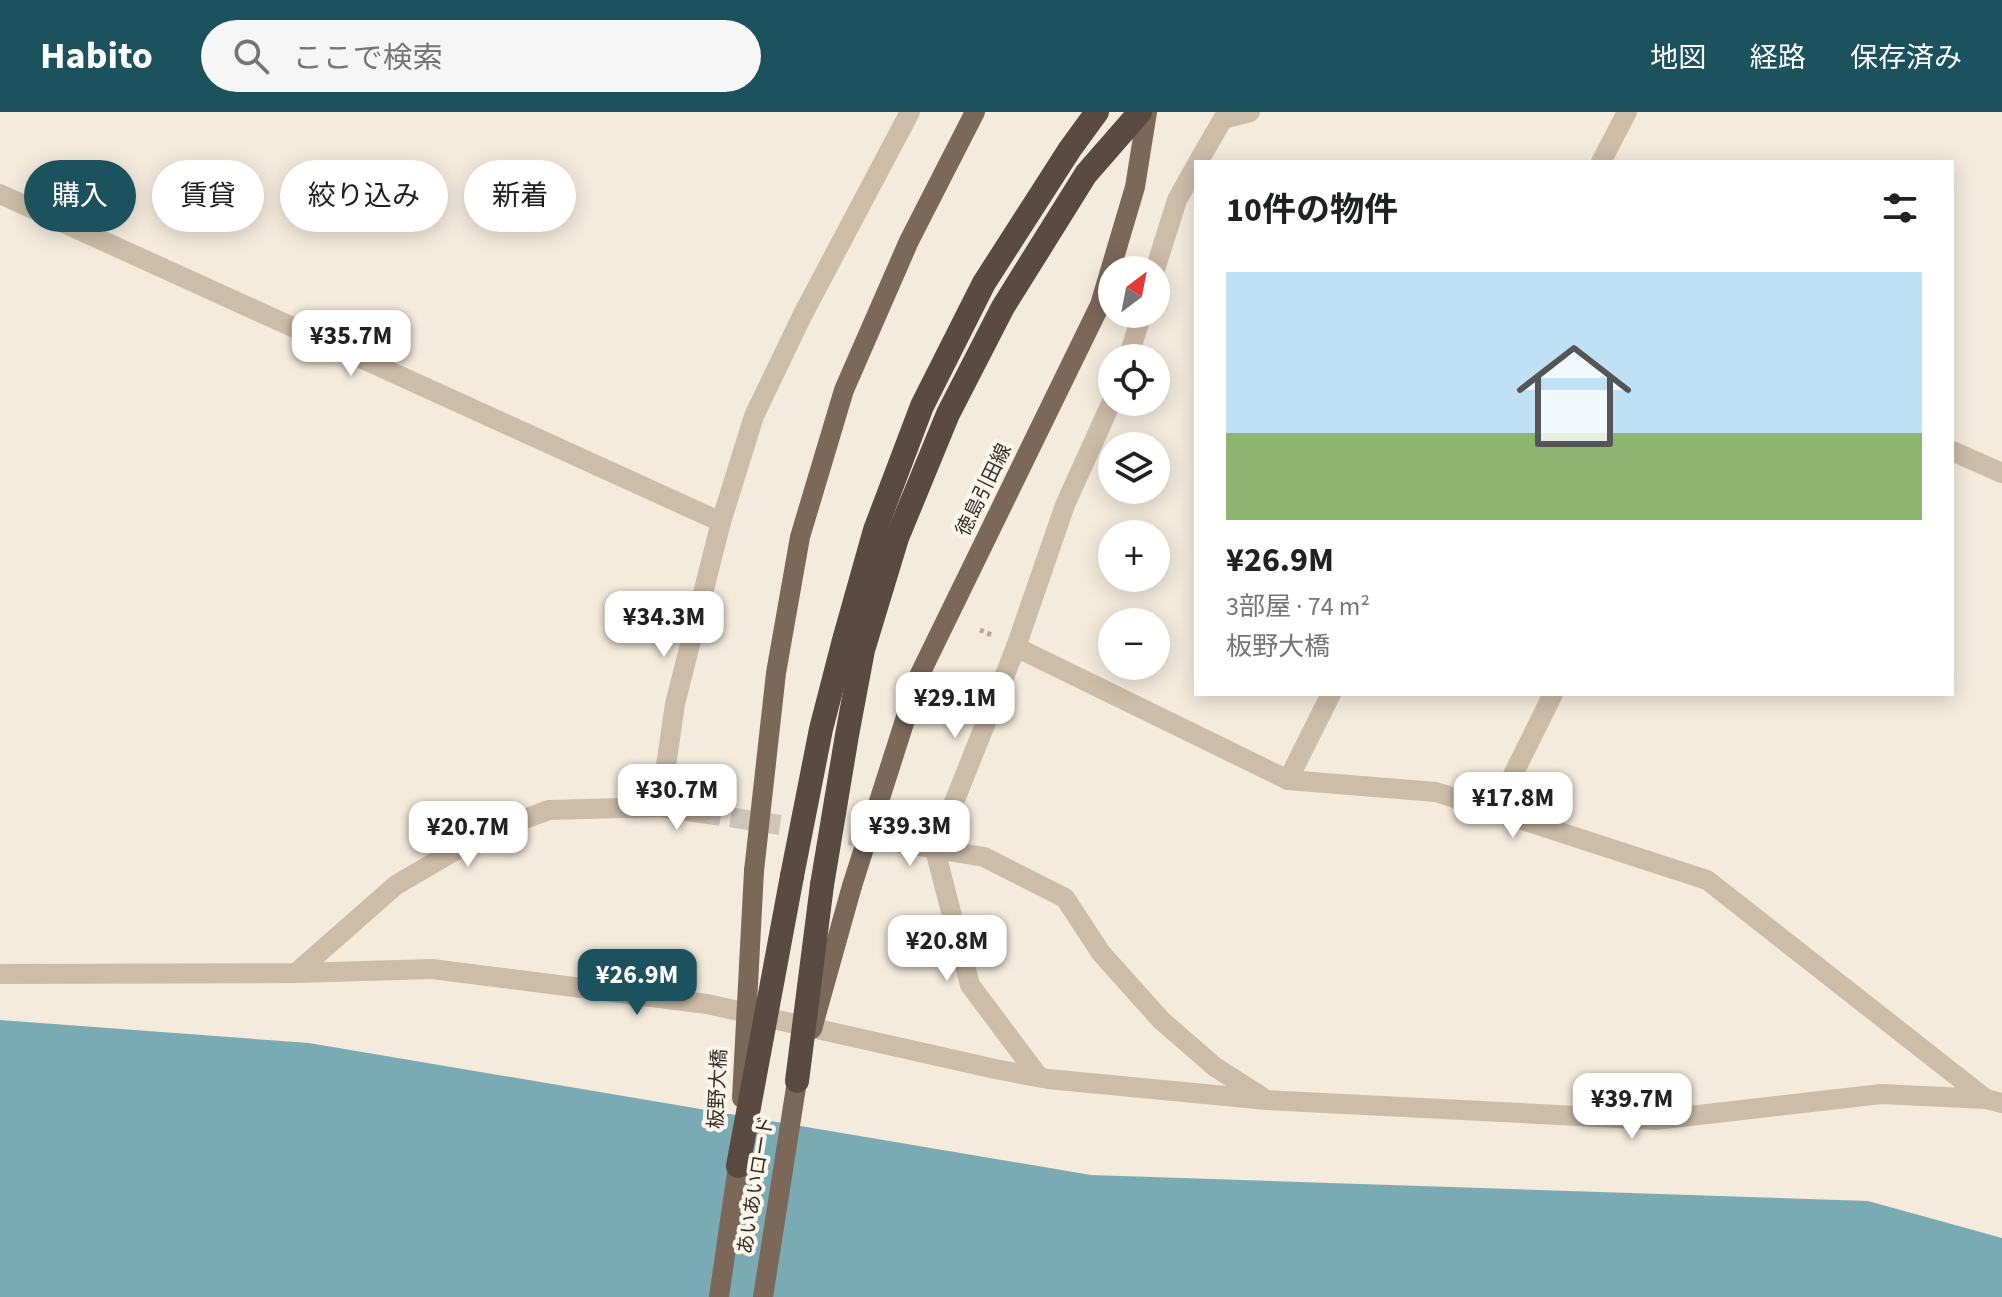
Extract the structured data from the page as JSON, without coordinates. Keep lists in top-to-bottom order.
{
  "streets": {
    "main road": ["徳島引田線", "板野大橋", "あいあいロード"]
  },
  "crossings": [
    ["徳島引田線", "あいあいロード"],
    ["板野大橋", "あいあいロード"]
  ],
  "north": "top right",
  "page": {
    "header": "Habito",
    "search": "ここで検索",
    "nav": ["地図", "経路", "保存済み"],
    "chip": [
      "購入",
      "賃貸",
      "絞り込み",
      "新着"
    ],
    "heading": "10件の物件",
    "map_buttons": ["+", "−"],
    "list": [
      {
        "name": "¥26.9M",
        "note": "3部屋 · 74 m² · 板野大橋"
      }
    ],
    "price": [
      "¥35.7M",
      "¥34.3M",
      "¥29.1M",
      "¥30.7M",
      "¥17.8M",
      "¥39.3M",
      "¥20.7M",
      "¥20.8M",
      "¥26.9M",
      "¥39.7M"
    ]
  }
}
